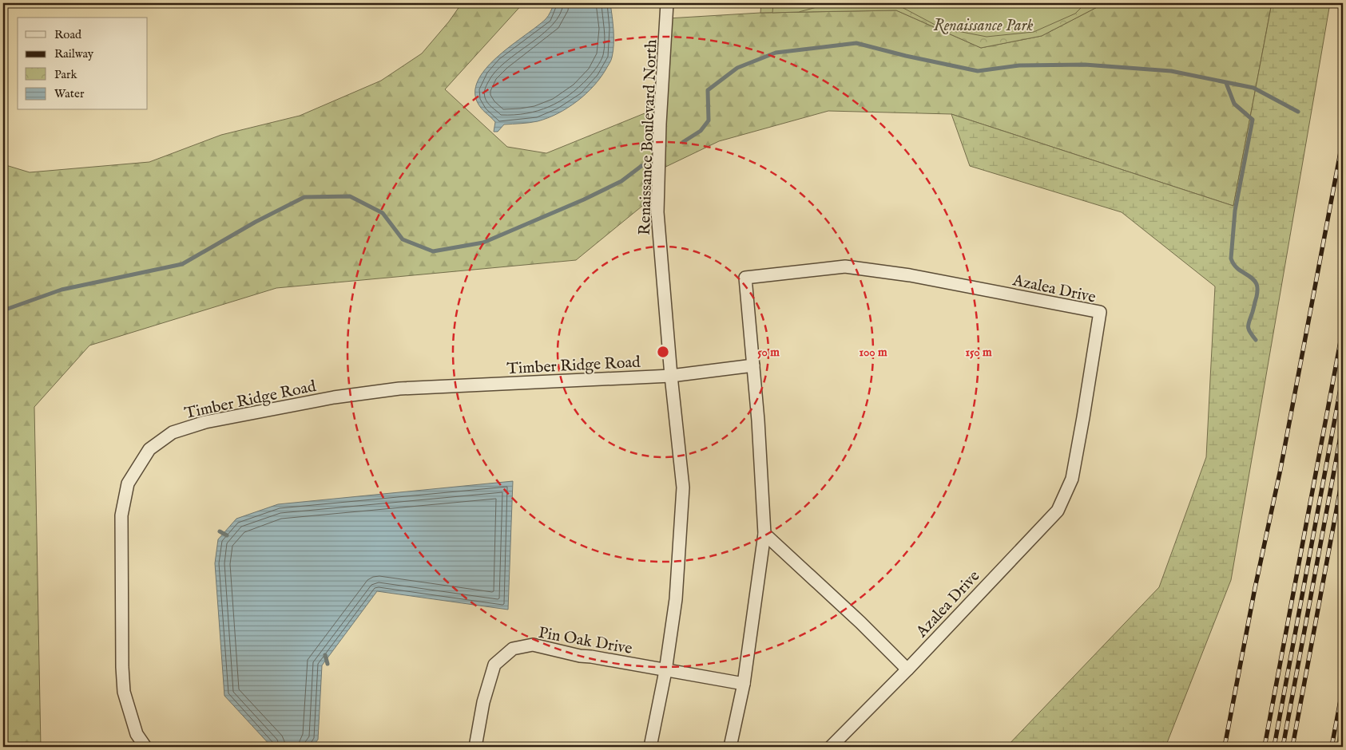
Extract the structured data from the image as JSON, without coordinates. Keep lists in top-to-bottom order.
{
  "streets": {
    "street": [
      "Renaissance Boulevard North",
      "Azalea Drive",
      "Timber Ridge Road",
      "Pin Oak Drive"
    ]
  },
  "crossings": [
    ["Renaissance Boulevard North", "Timber Ridge Road"],
    ["Renaissance Boulevard North", "Pin Oak Drive"]
  ],
  "parks": ["Renaissance Park"],
  "legend": [
    "Road",
    "Railway",
    "Park",
    "Water"
  ],
  "rings": ["50 m", "100 m", "150 m"]
}
